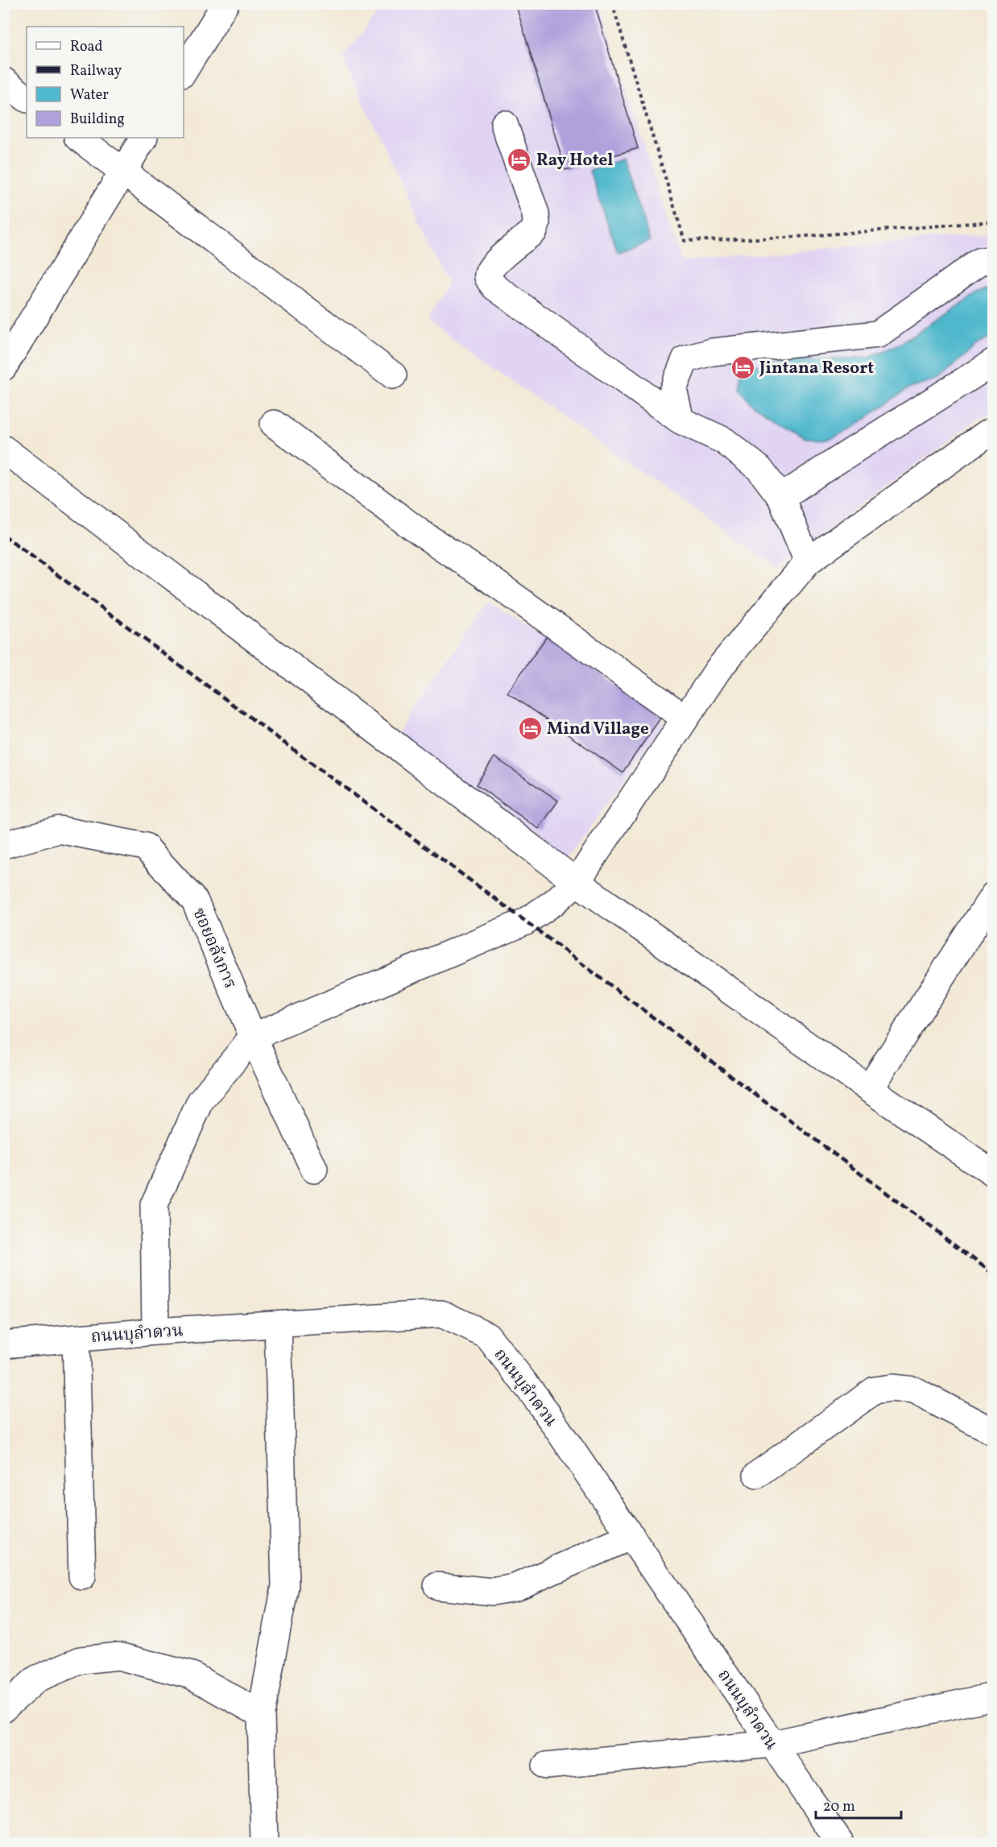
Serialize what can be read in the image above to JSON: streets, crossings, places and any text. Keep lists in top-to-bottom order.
{
  "streets": {
    "street": ["ซอยอลังการ", "ถนนบุลำดวน"]
  },
  "places": {
    "hotel": ["Ray Hotel", "Jintana Resort", "Mind Village"]
  },
  "legend": [
    "Road",
    "Railway",
    "Water",
    "Building"
  ],
  "scale_bar": "20 m"
}
